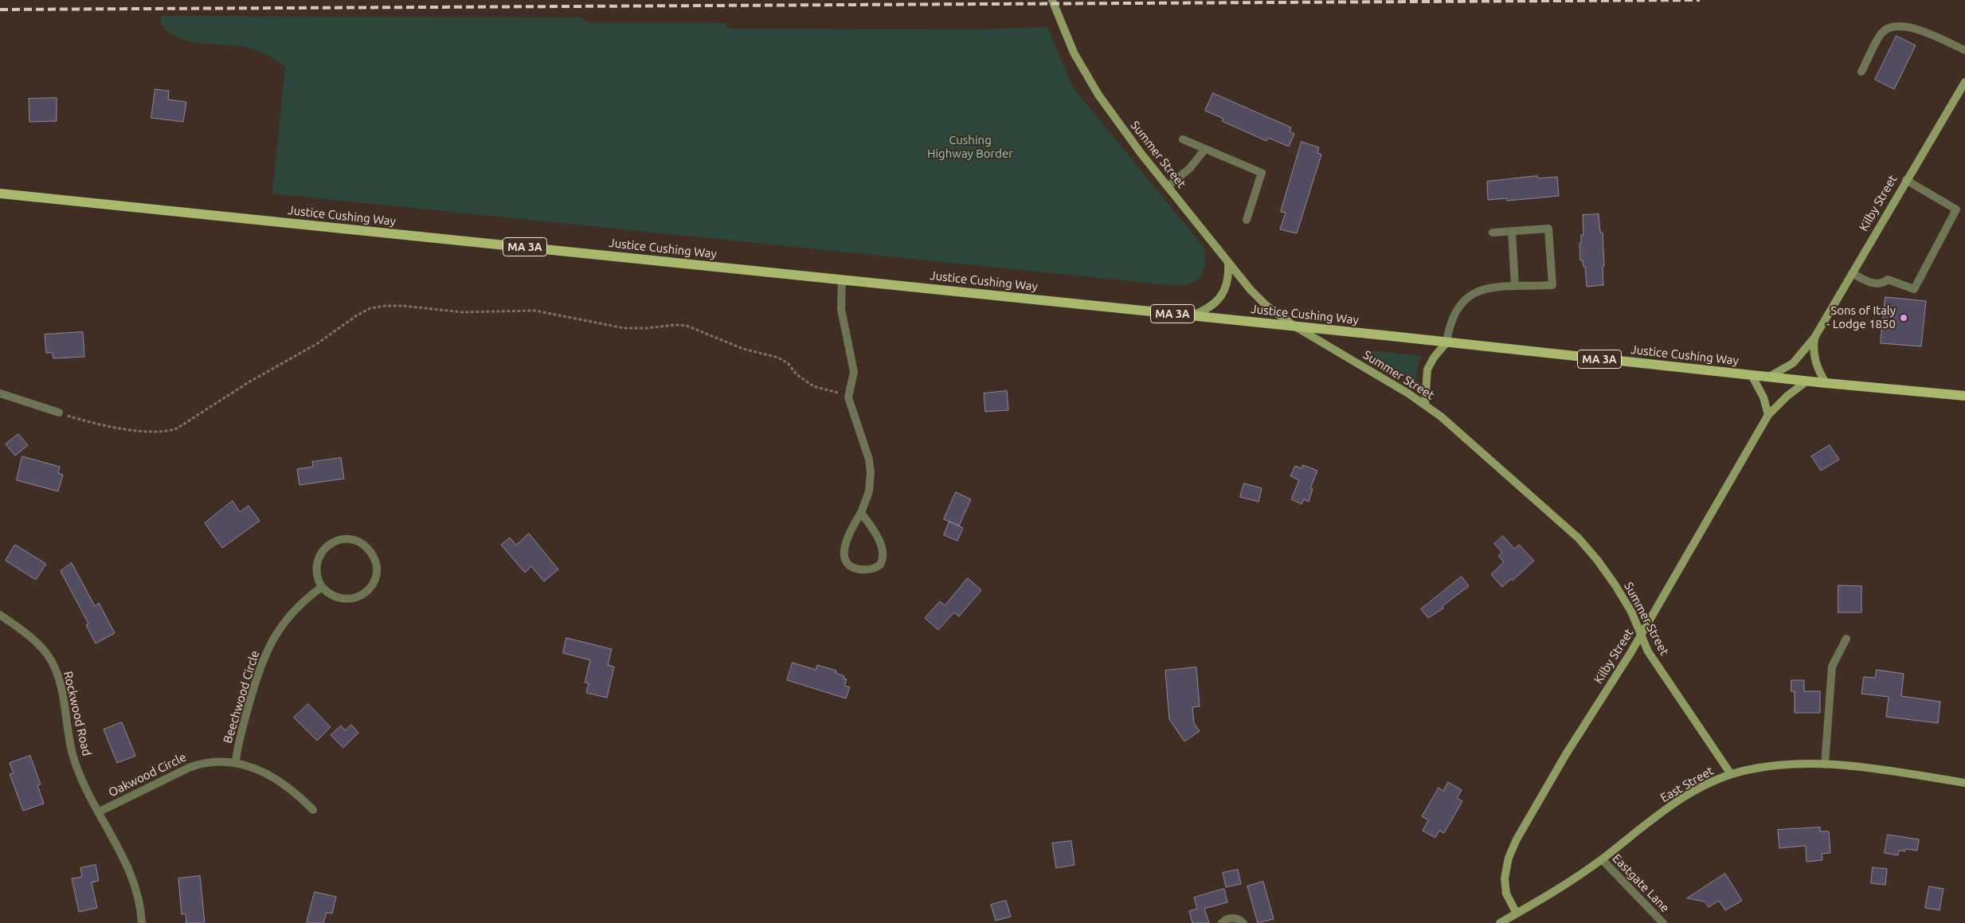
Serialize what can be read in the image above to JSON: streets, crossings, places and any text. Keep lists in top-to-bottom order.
{
  "streets": {
    "main road": ["Justice Cushing Way", "MA 3A"],
    "street": [
      "Summer Street",
      "Kilby Street",
      "Beechwood Circle",
      "Rockwood Road",
      "Oakwood Circle",
      "East Street",
      "Eastgate Lane"
    ]
  },
  "crossings": [
    ["Summer Street", "Kilby Street"],
    ["Summer Street", "Justice Cushing Way"],
    ["Summer Street", "East Street"],
    ["Kilby Street", "Justice Cushing Way"],
    ["Kilby Street", "East Street"],
    ["Beechwood Circle", "Oakwood Circle"],
    ["Rockwood Road", "Oakwood Circle"],
    ["East Street", "Eastgate Lane"]
  ],
  "parks": ["Cushing Highway Border"],
  "places": ["Sons of Italy - Lodge 1850"]
}
